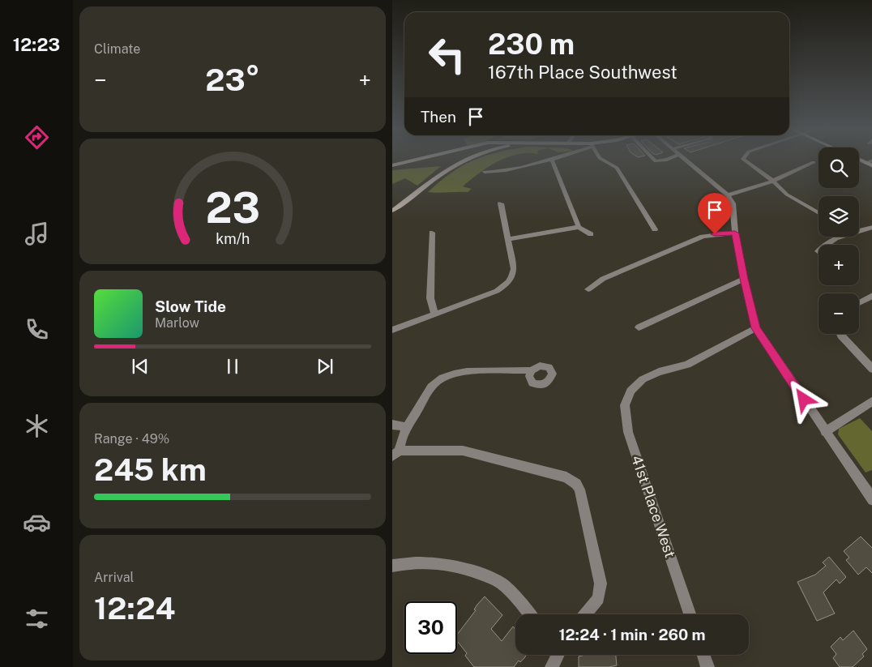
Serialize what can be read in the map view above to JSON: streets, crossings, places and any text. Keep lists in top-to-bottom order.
{
  "streets": {
    "street": ["41st Place West"]
  },
  "page": {
    "tabs": "12:23",
    "tile": [
      "Climate",
      ["Range · 49%", "245 km"],
      ["Arrival", "12:24"]
    ],
    "turn": ["230 m", "167th Place Southwest"],
    "heat": ["−", "23°", "+"],
    "then": "Then",
    "map_buttons": ["+", "−"],
    "song": ["Slow Tide", "Marlow"],
    "limit": "30",
    "trip": "12:24 · 1 min · 260 m",
    "gauge": ["23", "km/h"]
  }
}
